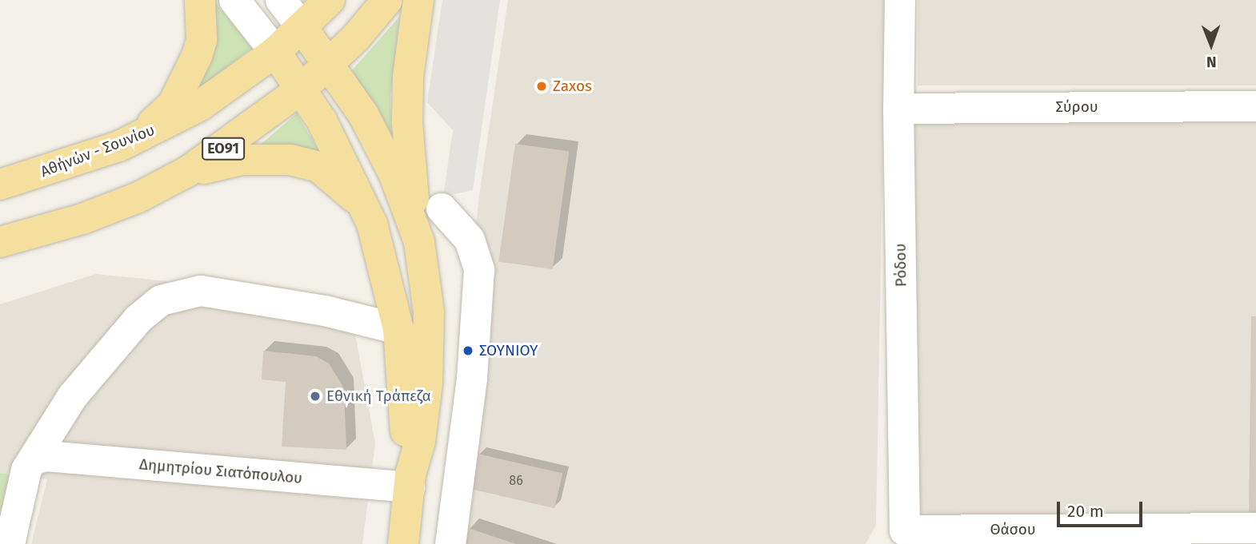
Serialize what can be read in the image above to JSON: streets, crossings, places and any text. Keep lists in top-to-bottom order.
{
  "streets": {
    "main road": ["ΕΟ91", "Αθήνών - Σουνίου"],
    "street": [
      "Σύρου",
      "Ρόδου",
      "Δημητρίου Σιατόπουλου",
      "Θάσου"
    ]
  },
  "crossings": [
    ["Σύρου", "Ρόδου"],
    ["Ρόδου", "Θάσου"]
  ],
  "places": ["Zaxos", "ΣΟΥΝΙΟΥ", "Εθνική Τράπεζα"],
  "house_numbers": ["86"],
  "scale_bar": "20 m",
  "north": "bottom"
}
